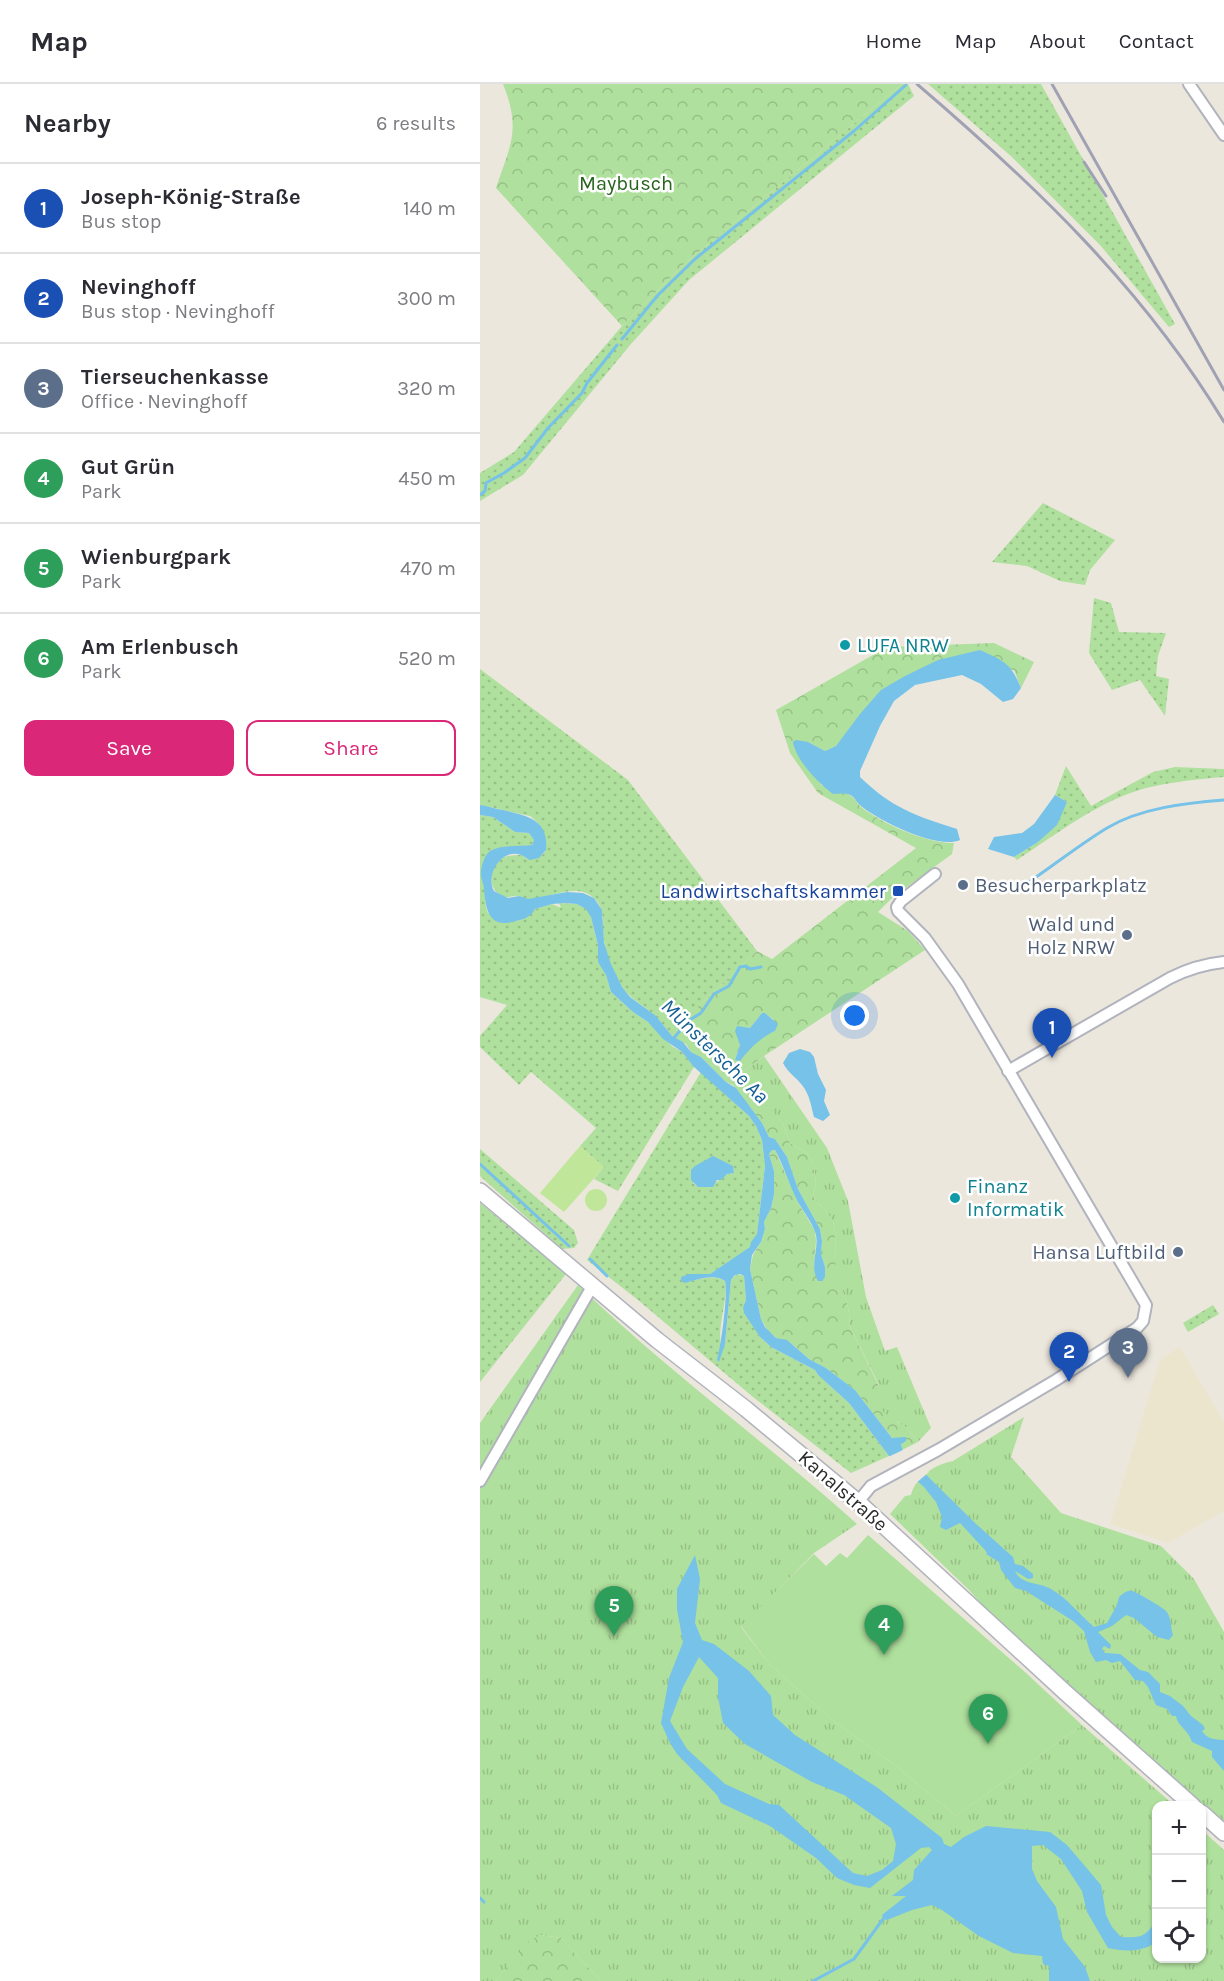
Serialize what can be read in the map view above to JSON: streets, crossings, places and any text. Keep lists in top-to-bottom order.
{
  "streets": {
    "main road": ["Kanalstraße"]
  },
  "water": ["Münstersche Aa"],
  "parks": ["Maybusch"],
  "places": {
    "other": [
      "LUFA NRW",
      "Besucherparkplatz",
      "Wald und Holz NRW",
      "Finanz Informatik",
      "Hansa Luftbild"
    ],
    "transit": ["Landwirtschaftskammer"]
  },
  "page": {
    "header": "Map",
    "nav": [
      "Home",
      "Map",
      "About",
      "Contact"
    ],
    "heading": ["Nearby", "6 results"],
    "list": [
      {
        "mark": "1",
        "name": "Joseph-König-Straße",
        "note": "Bus stop",
        "value": "140 m"
      },
      {
        "mark": "2",
        "name": "Nevinghoff",
        "note": "Bus stop · Nevinghoff",
        "value": "300 m"
      },
      {
        "mark": "3",
        "name": "Tierseuchenkasse",
        "note": "Office · Nevinghoff",
        "value": "320 m"
      },
      {
        "mark": "4",
        "name": "Gut Grün",
        "note": "Park",
        "value": "450 m"
      },
      {
        "mark": "5",
        "name": "Wienburgpark",
        "note": "Park",
        "value": "470 m"
      },
      {
        "mark": "6",
        "name": "Am Erlenbusch",
        "note": "Park",
        "value": "520 m"
      }
    ],
    "buttons": ["Save", "Share"],
    "pins": [
      "1",
      "3",
      "2",
      "5",
      "4",
      "6"
    ],
    "map_buttons": ["+", "−"]
  }
}
